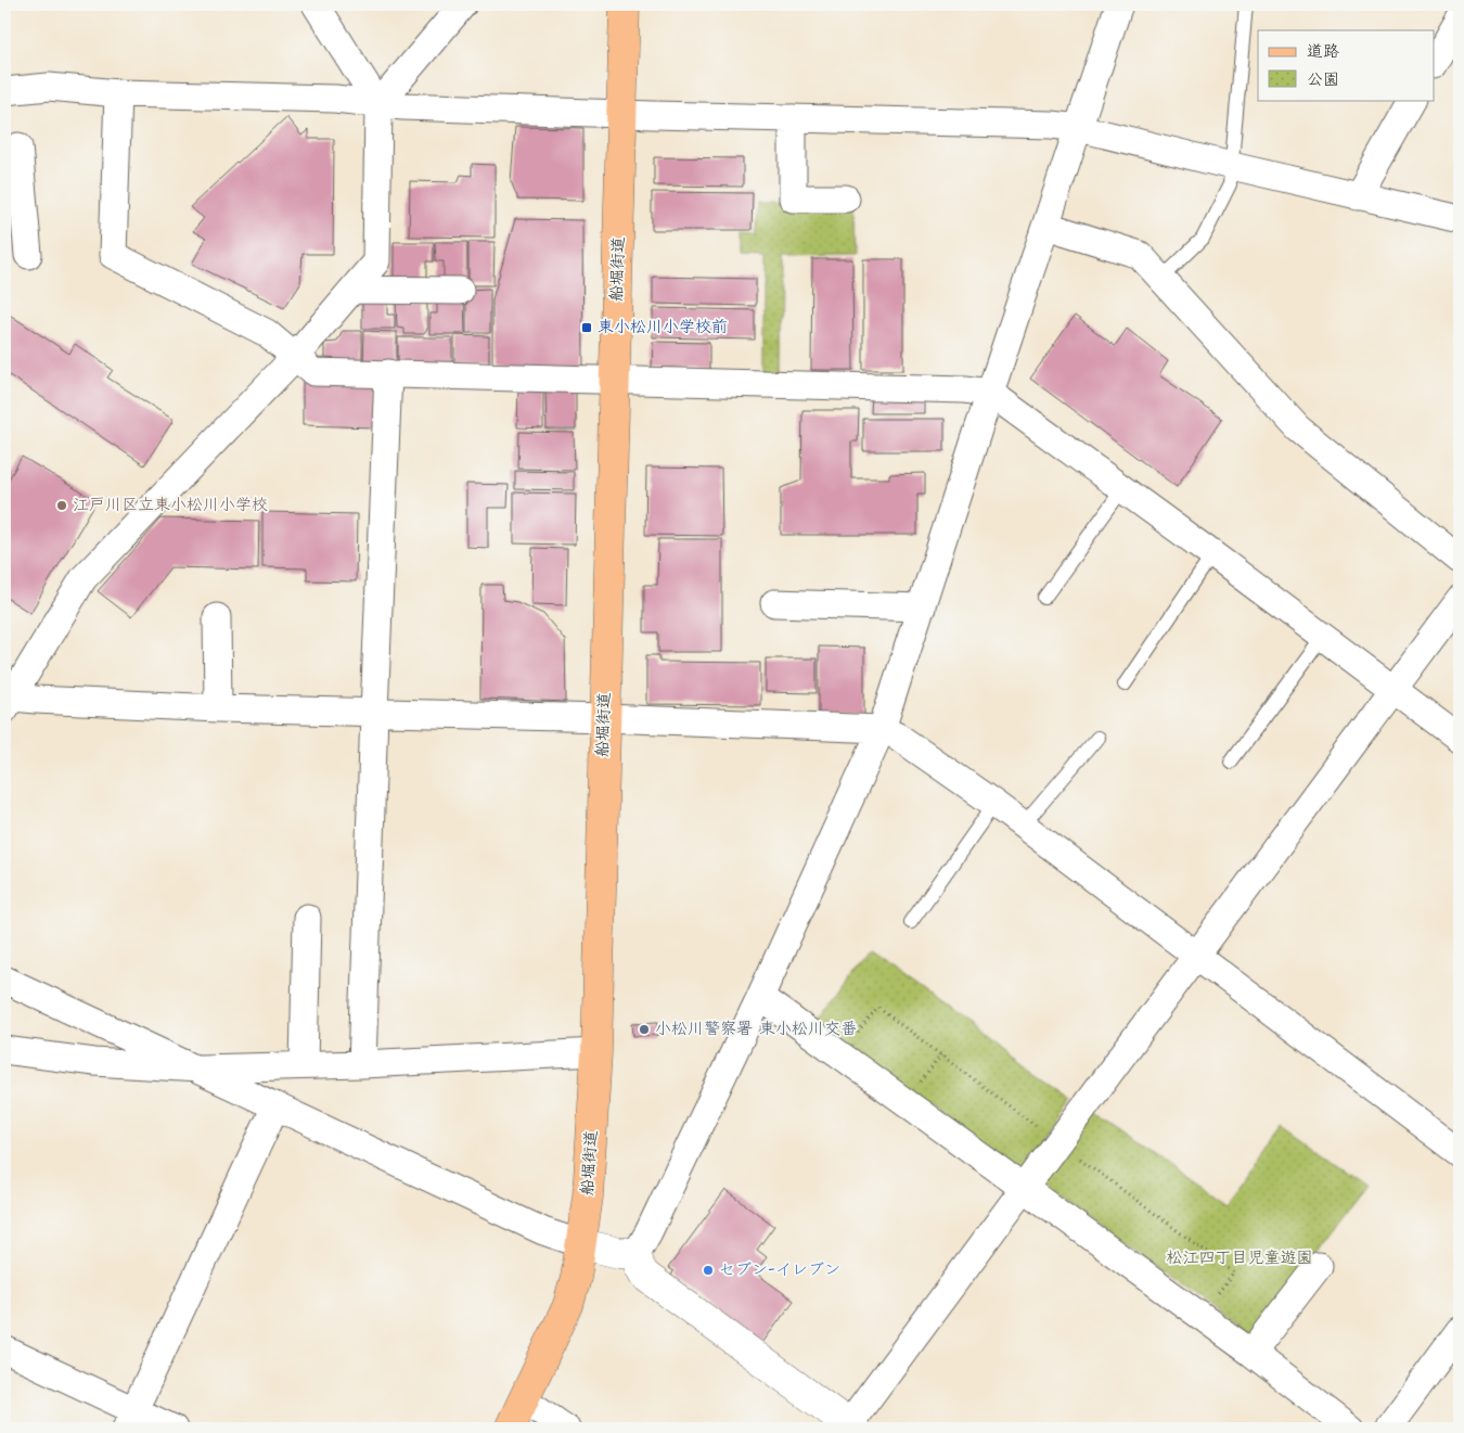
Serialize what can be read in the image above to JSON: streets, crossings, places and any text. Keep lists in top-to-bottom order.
{
  "streets": {
    "main road": ["船堀街道"]
  },
  "parks": ["松江四丁目児童遊園"],
  "places": {
    "transit": ["東小松川小学校前"],
    "other": ["江戸川区立東小松川小学校", "小松川警察署 東小松川交番", "セブン-イレブン"]
  },
  "legend": ["道路", "公園"]
}
